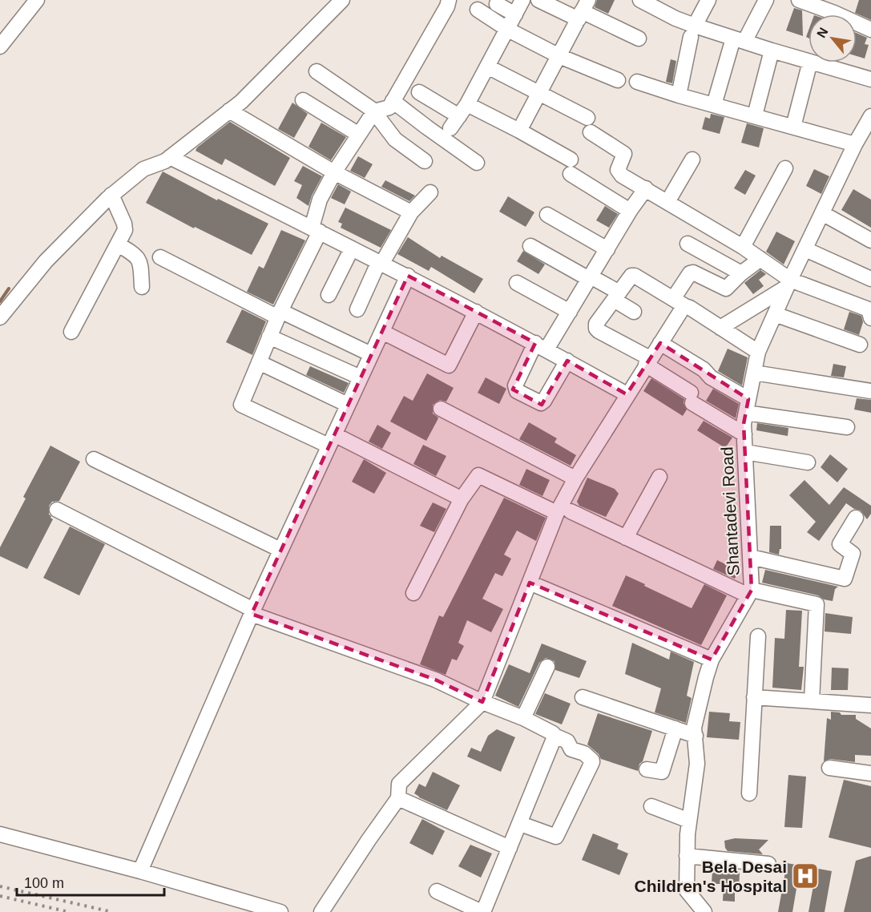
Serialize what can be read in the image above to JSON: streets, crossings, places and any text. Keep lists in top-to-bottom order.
{
  "streets": {
    "street": ["Shantadevi Road"]
  },
  "places": {
    "hospital": ["Bela Desai Children's Hospital"]
  },
  "scale_bar": "100 m",
  "north": "top left"
}
